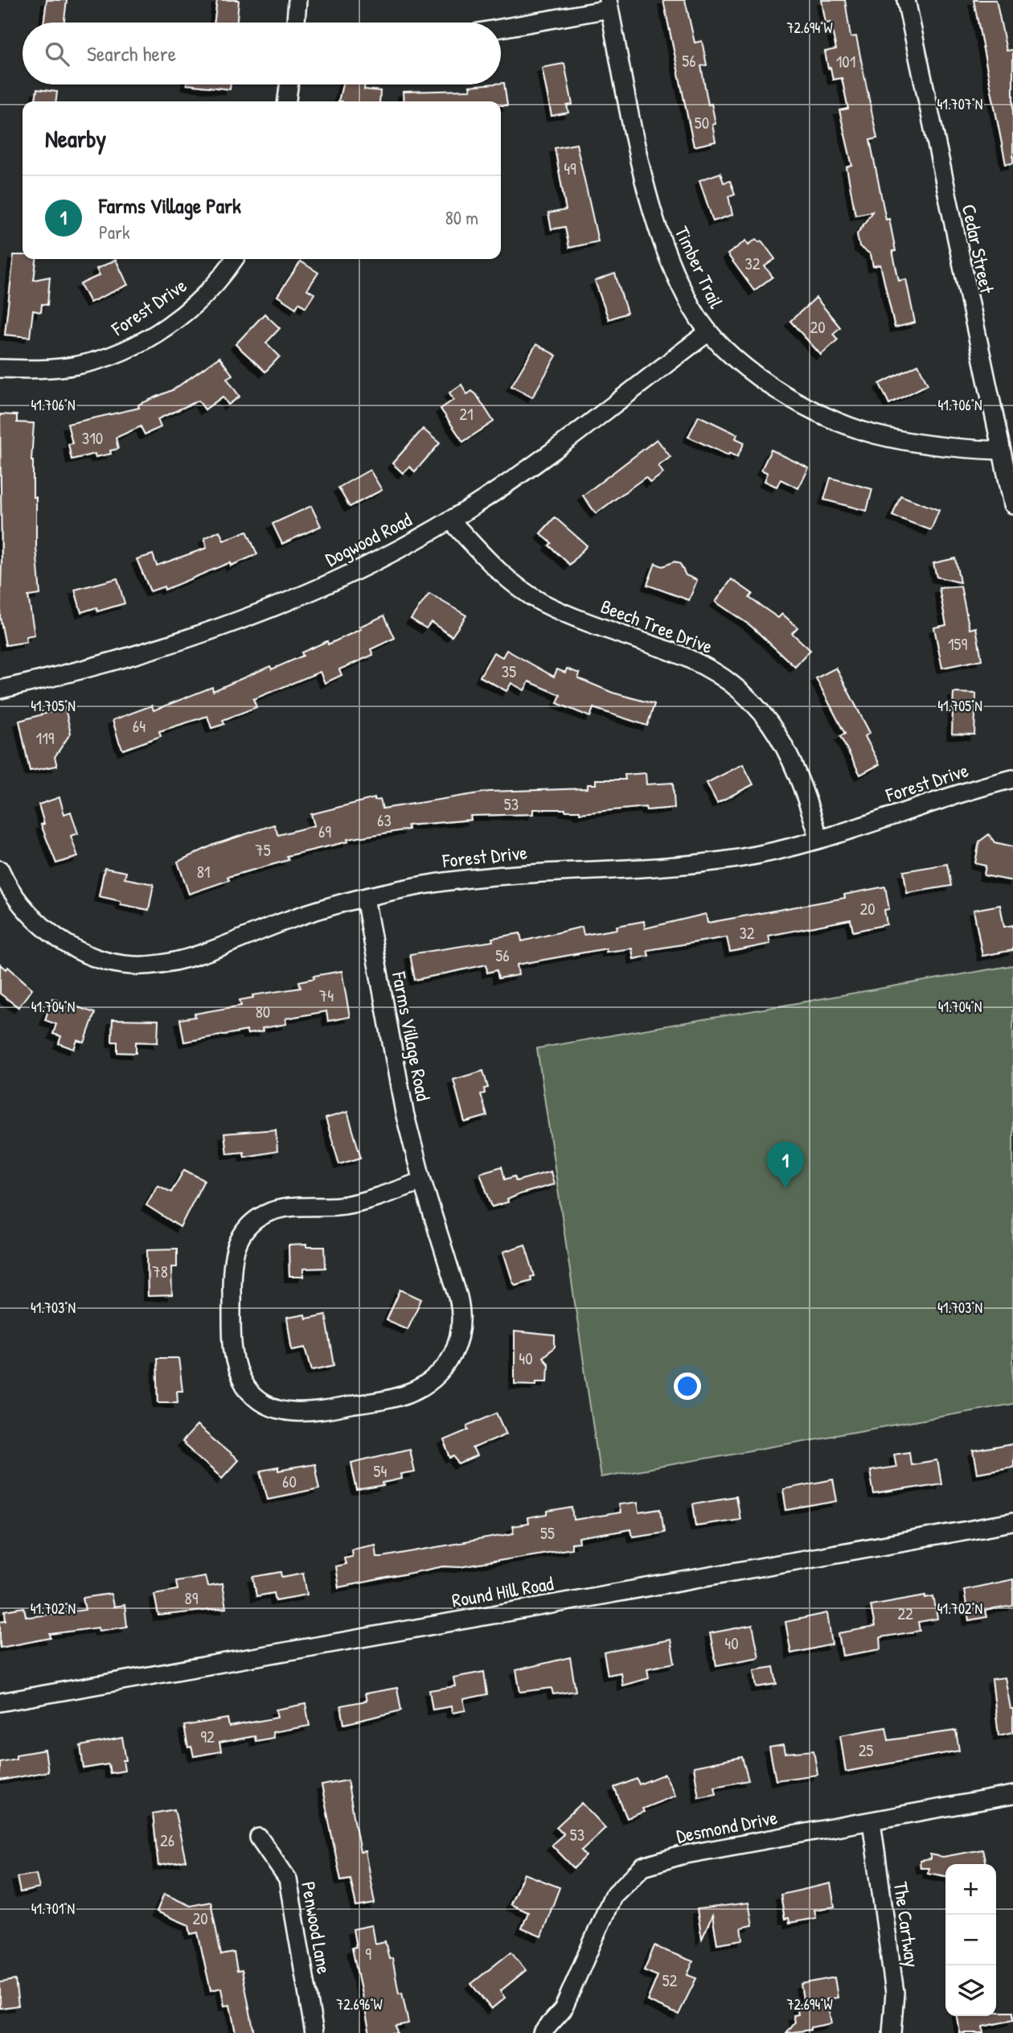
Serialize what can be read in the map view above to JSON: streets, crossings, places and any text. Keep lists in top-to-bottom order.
{
  "streets": {
    "street": [
      "Cedar Street",
      "Timber Trail",
      "Forest Drive",
      "Dogwood Road",
      "Beech Tree Drive",
      "Farms Village Road",
      "Round Hill Road",
      "Desmond Drive",
      "The Cartway",
      "Penwood Lane"
    ]
  },
  "crossings": [
    ["Cedar Street", "Timber Trail"],
    ["Timber Trail", "Dogwood Road"],
    ["Forest Drive", "Beech Tree Drive"],
    ["Forest Drive", "Farms Village Road"],
    ["Dogwood Road", "Beech Tree Drive"],
    ["Desmond Drive", "The Cartway"]
  ],
  "house_numbers": [
    "56",
    "101",
    "50",
    "49",
    "32",
    "20",
    "21",
    "310",
    "159",
    "35",
    "64",
    "119",
    "53",
    "63",
    "69",
    "75",
    "81",
    "20",
    "32",
    "56",
    "74",
    "80",
    "78",
    "40",
    "54",
    "60",
    "55",
    "89",
    "22",
    "40",
    "92",
    "25",
    "53",
    "26",
    "20",
    "9",
    "52"
  ],
  "page": {
    "search": "Search here",
    "heading": "Nearby",
    "list": [
      {
        "mark": "1",
        "name": "Farms Village Park",
        "note": "Park",
        "value": "80 m"
      }
    ],
    "pins": "1",
    "map_buttons": ["+", "−"]
  },
  "coordinates": [
    "72.694°W",
    "41.707°N",
    "41.706°N",
    "41.705°N",
    "41.704°N",
    "41.703°N",
    "41.702°N",
    "41.701°N",
    "72.696°W"
  ]
}
